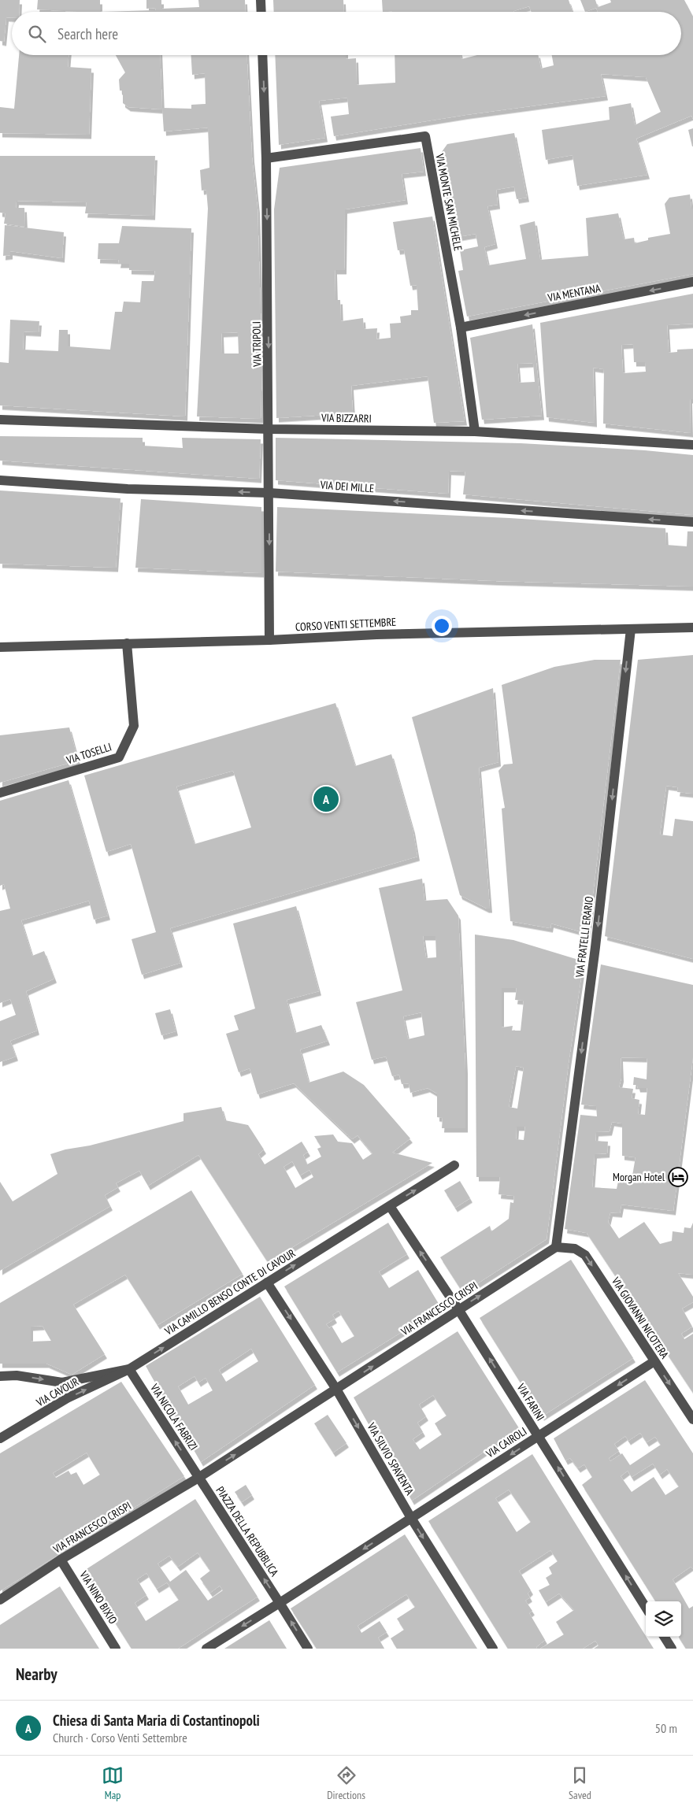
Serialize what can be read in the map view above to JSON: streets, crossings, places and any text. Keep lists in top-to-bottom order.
{
  "streets": {
    "street": [
      "VIA MONTE SAN MICHELE",
      "VIA MENTANA",
      "VIA TRIPOLI",
      "VIA BIZZARRI",
      "VIA DEI MILLE",
      "CORSO VENTI SETTEMBRE",
      "VIA TOSELLI",
      "VIA FRATELLI ERARIO",
      "VIA CAMILLO BENSO CONTE DI CAVOUR",
      "VIA FRANCESCO CRISPI",
      "VIA GIOVANNI NICOTERA",
      "VIA CAVOUR",
      "VIA FARINI",
      "VIA NICOLA FABRIZI",
      "VIA CAIROLI",
      "VIA SILVIO SPAVENTA",
      "PIAZZA DELLA REPUBBLICA",
      "VIA NINO BIXIO"
    ]
  },
  "crossings": [
    ["VIA MONTE SAN MICHELE", "VIA MENTANA"],
    ["VIA MONTE SAN MICHELE", "VIA TRIPOLI"],
    ["VIA MONTE SAN MICHELE", "VIA BIZZARRI"],
    ["VIA TRIPOLI", "VIA BIZZARRI"],
    ["VIA TRIPOLI", "VIA DEI MILLE"],
    ["VIA TRIPOLI", "CORSO VENTI SETTEMBRE"],
    ["CORSO VENTI SETTEMBRE", "VIA TOSELLI"],
    ["CORSO VENTI SETTEMBRE", "VIA FRATELLI ERARIO"],
    ["VIA FRATELLI ERARIO", "VIA FRANCESCO CRISPI"],
    ["VIA FRATELLI ERARIO", "VIA GIOVANNI NICOTERA"],
    ["VIA CAMILLO BENSO CONTE DI CAVOUR", "VIA CAVOUR"],
    ["VIA CAMILLO BENSO CONTE DI CAVOUR", "VIA FARINI"],
    ["VIA CAMILLO BENSO CONTE DI CAVOUR", "VIA NICOLA FABRIZI"],
    ["VIA CAMILLO BENSO CONTE DI CAVOUR", "VIA SILVIO SPAVENTA"],
    ["VIA FRANCESCO CRISPI", "VIA GIOVANNI NICOTERA"],
    ["VIA FRANCESCO CRISPI", "VIA FARINI"],
    ["VIA FRANCESCO CRISPI", "VIA NICOLA FABRIZI"],
    ["VIA FRANCESCO CRISPI", "VIA SILVIO SPAVENTA"],
    ["VIA FRANCESCO CRISPI", "PIAZZA DELLA REPUBBLICA"],
    ["VIA FRANCESCO CRISPI", "VIA NINO BIXIO"],
    ["VIA GIOVANNI NICOTERA", "VIA CAIROLI"],
    ["VIA CAVOUR", "VIA NICOLA FABRIZI"],
    ["VIA FARINI", "VIA CAIROLI"],
    ["VIA NICOLA FABRIZI", "PIAZZA DELLA REPUBBLICA"],
    ["VIA CAIROLI", "VIA SILVIO SPAVENTA"]
  ],
  "one_way": [
    "VIA MENTANA",
    "VIA TRIPOLI",
    "VIA DEI MILLE",
    "VIA FRATELLI ERARIO",
    "VIA CAMILLO BENSO CONTE DI CAVOUR",
    "VIA FRANCESCO CRISPI",
    "VIA GIOVANNI NICOTERA",
    "VIA CAVOUR",
    "VIA FARINI",
    "VIA NICOLA FABRIZI",
    "VIA CAIROLI",
    "VIA SILVIO SPAVENTA",
    "PIAZZA DELLA REPUBBLICA"
  ],
  "places": {
    "hotel": ["Morgan Hotel"]
  },
  "page": {
    "search": "Search here",
    "pins": "A",
    "heading": "Nearby",
    "list": [
      {
        "mark": "A",
        "name": "Chiesa di Santa Maria di Costantinopoli",
        "note": "Church · Corso Venti Settembre",
        "value": "50 m"
      }
    ],
    "nav": ["Map", "Directions", "Saved"]
  }
}
